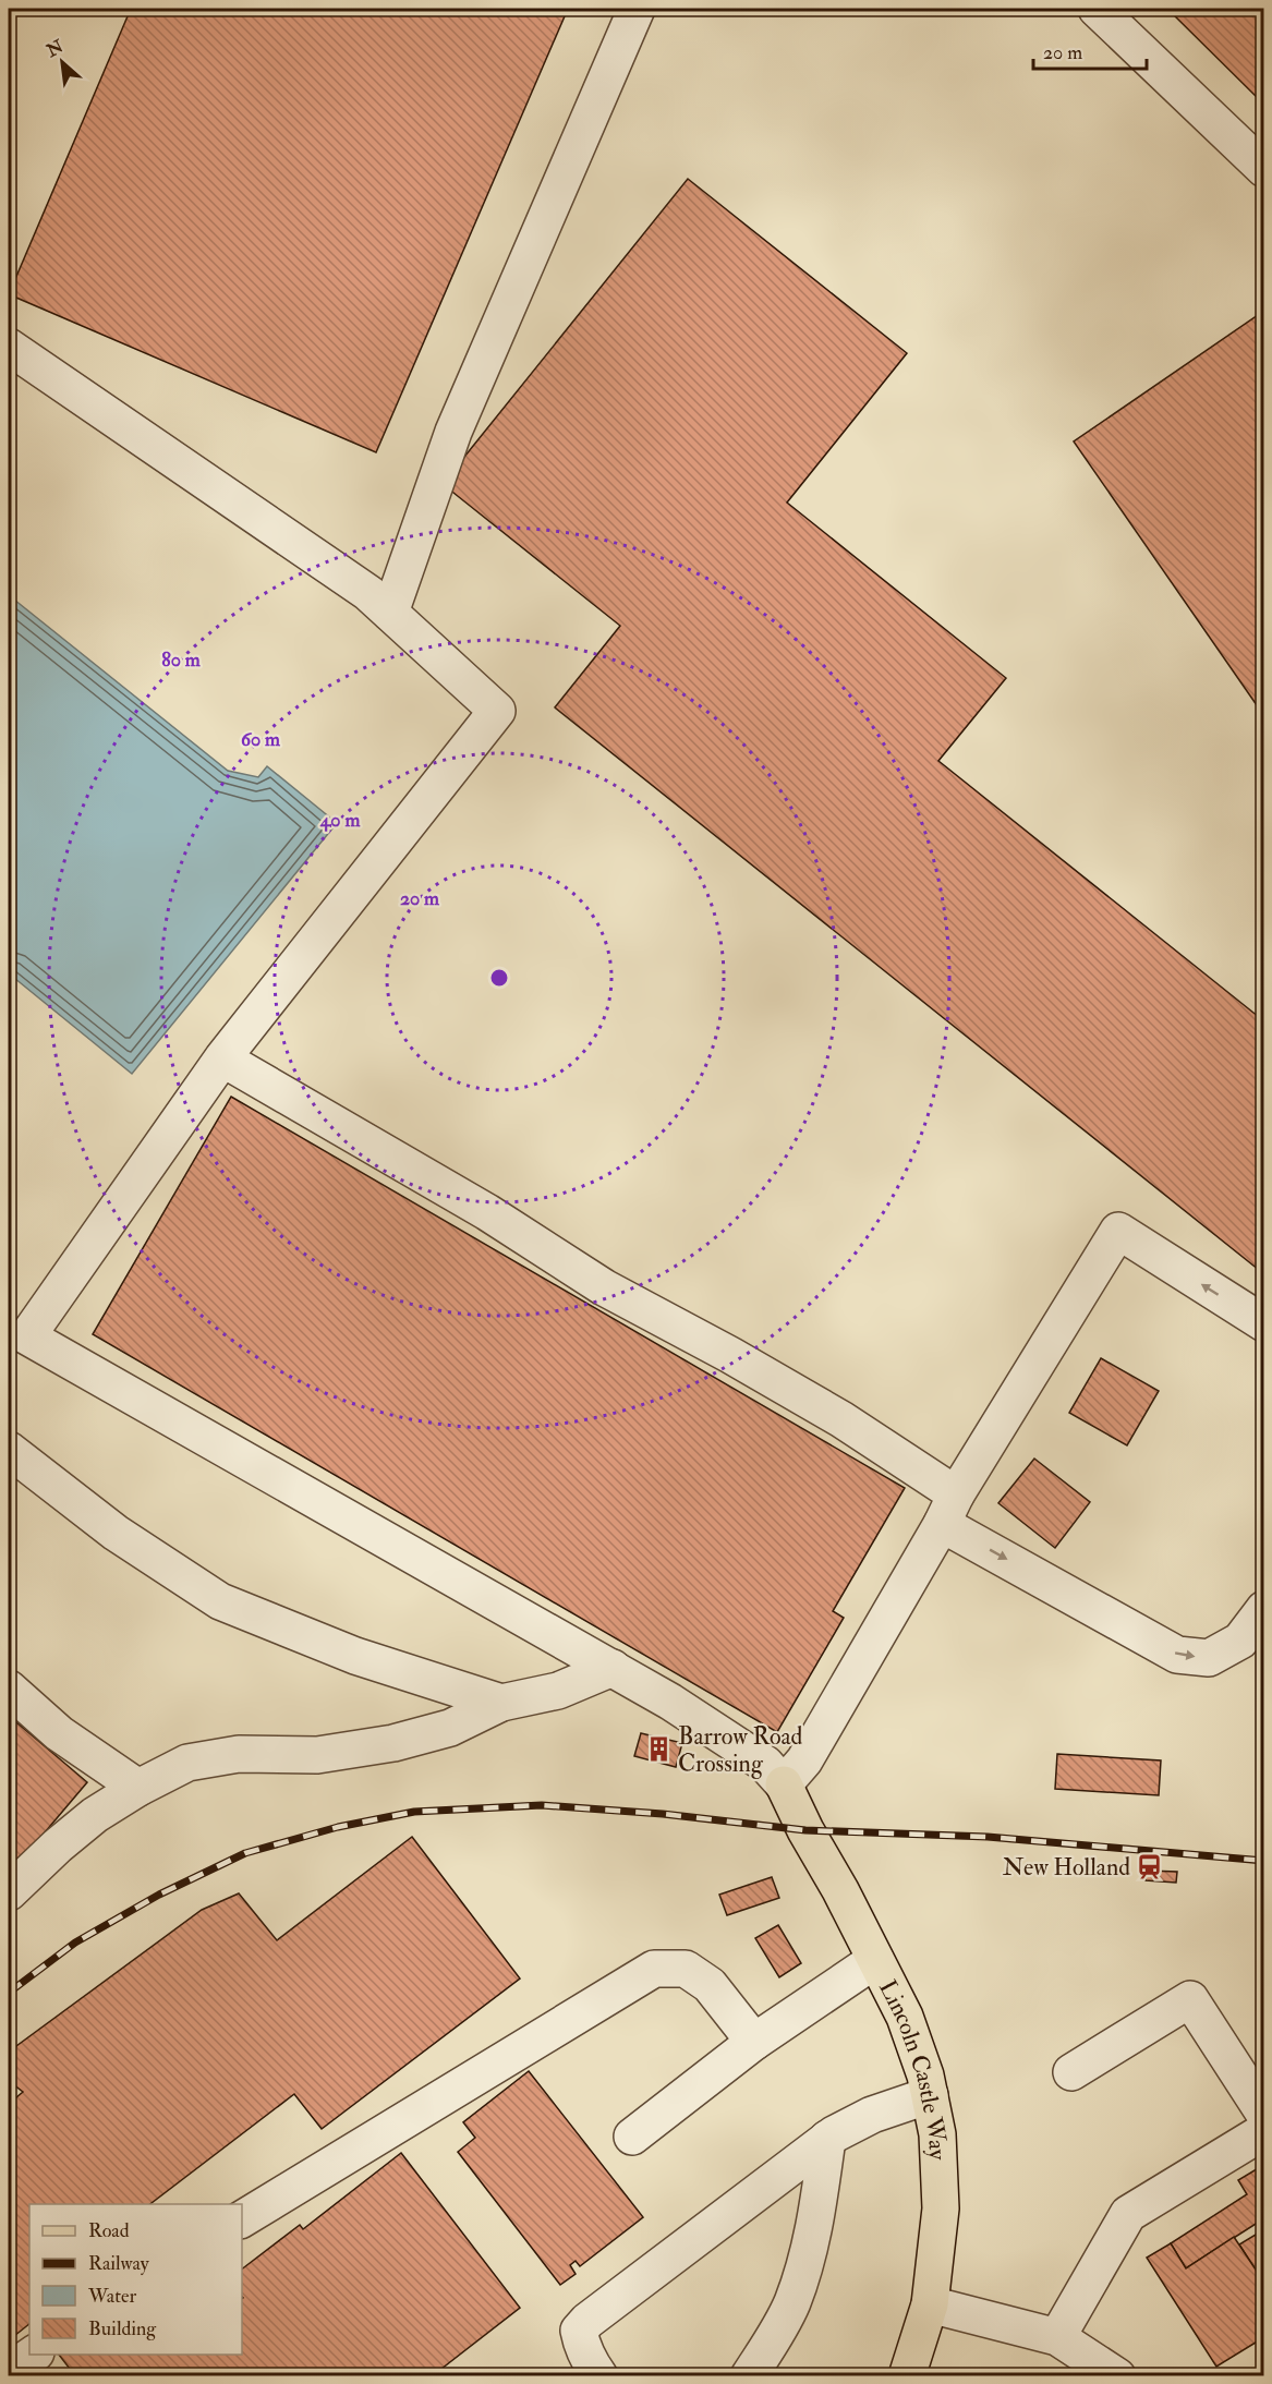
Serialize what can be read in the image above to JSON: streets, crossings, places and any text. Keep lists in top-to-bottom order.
{
  "streets": {
    "main road": ["Lincoln Castle Way"]
  },
  "places": {
    "building": ["Barrow Road Crossing"],
    "station": ["New Holland"]
  },
  "legend": [
    "Road",
    "Railway",
    "Water",
    "Building"
  ],
  "scale_bar": "20 m",
  "north": "top left",
  "rings": [
    "80 m",
    "60 m",
    "40 m",
    "20 m"
  ]
}
